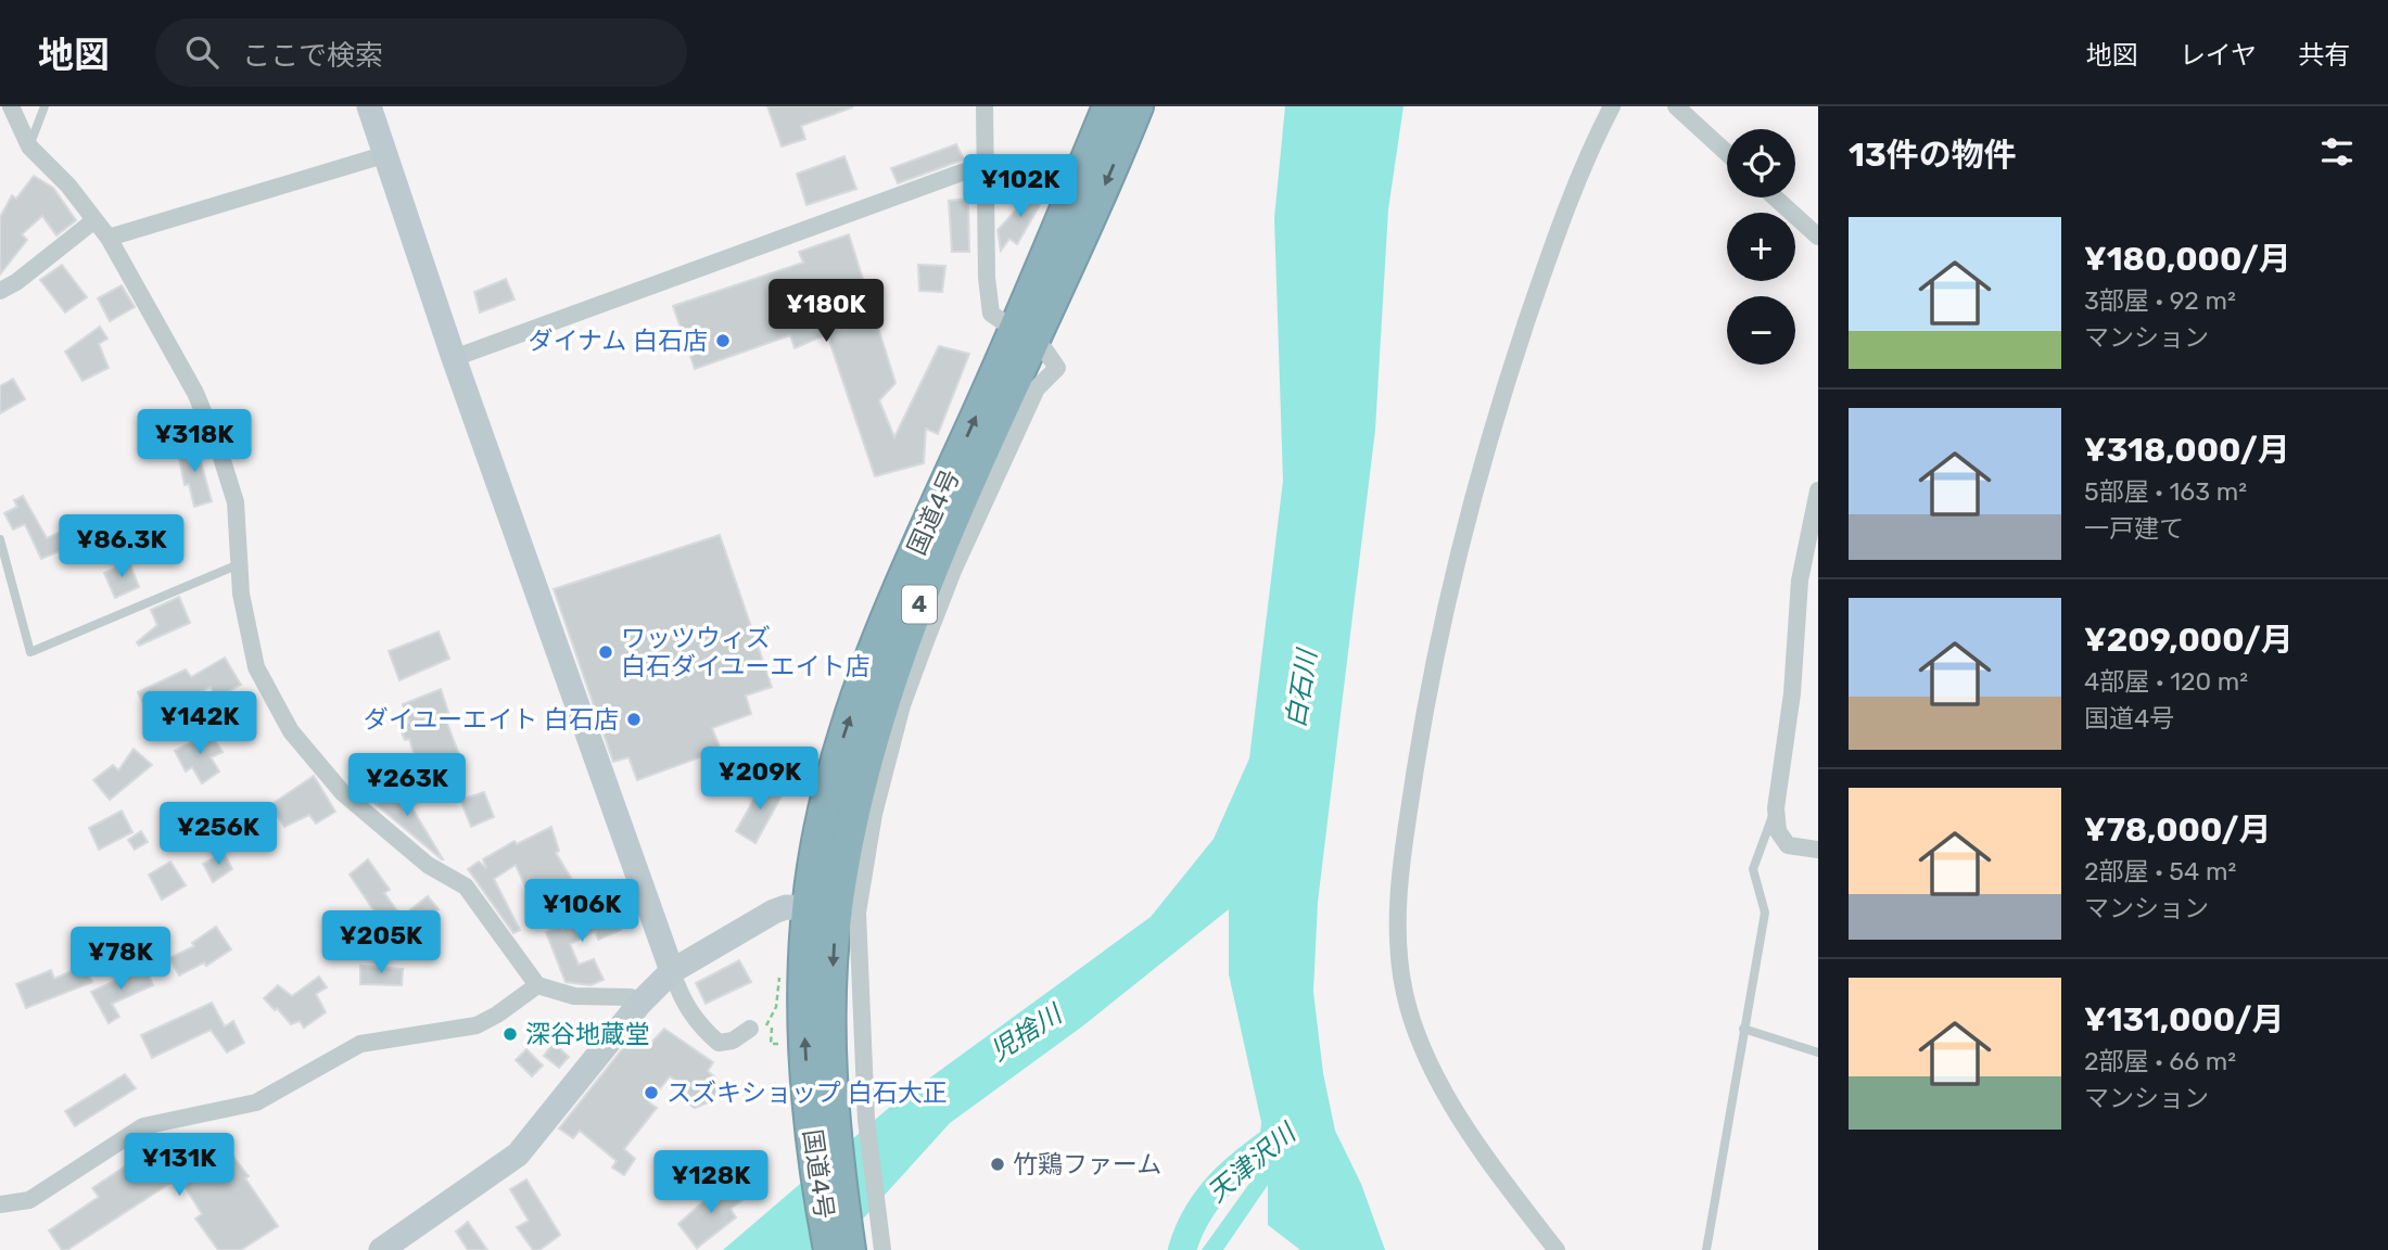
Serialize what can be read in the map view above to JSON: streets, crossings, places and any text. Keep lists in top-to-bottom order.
{
  "streets": {
    "highway": ["国道4号", "4"]
  },
  "water": ["白石川", "児捨川", "天津沢川"],
  "places": [
    "ダイナム 白石店",
    "ワッツウィズ 白石ダイユーエイト店",
    "ダイユーエイト 白石店",
    "深谷地蔵堂",
    "スズキショップ 白石大正",
    "竹鶏ファーム"
  ],
  "page": {
    "header": "地図",
    "search": "ここで検索",
    "nav": ["地図", "レイヤ", "共有"],
    "heading": "13件の物件",
    "map_buttons": ["+", "−"],
    "price": [
      "¥102K",
      "¥180K",
      "¥318K",
      "¥86.3K",
      "¥142K",
      "¥209K",
      "¥263K",
      "¥256K",
      "¥106K",
      "¥205K",
      "¥78K",
      "¥131K",
      "¥128K"
    ],
    "list": [
      {
        "name": "¥180,000/月",
        "note": "3部屋 · 92 m² · マンション"
      },
      {
        "name": "¥318,000/月",
        "note": "5部屋 · 163 m² · 一戸建て"
      },
      {
        "name": "¥209,000/月",
        "note": "4部屋 · 120 m² · 国道4号"
      },
      {
        "name": "¥78,000/月",
        "note": "2部屋 · 54 m² · マンション"
      },
      {
        "name": "¥131,000/月",
        "note": "2部屋 · 66 m² · マンション"
      }
    ]
  }
}
